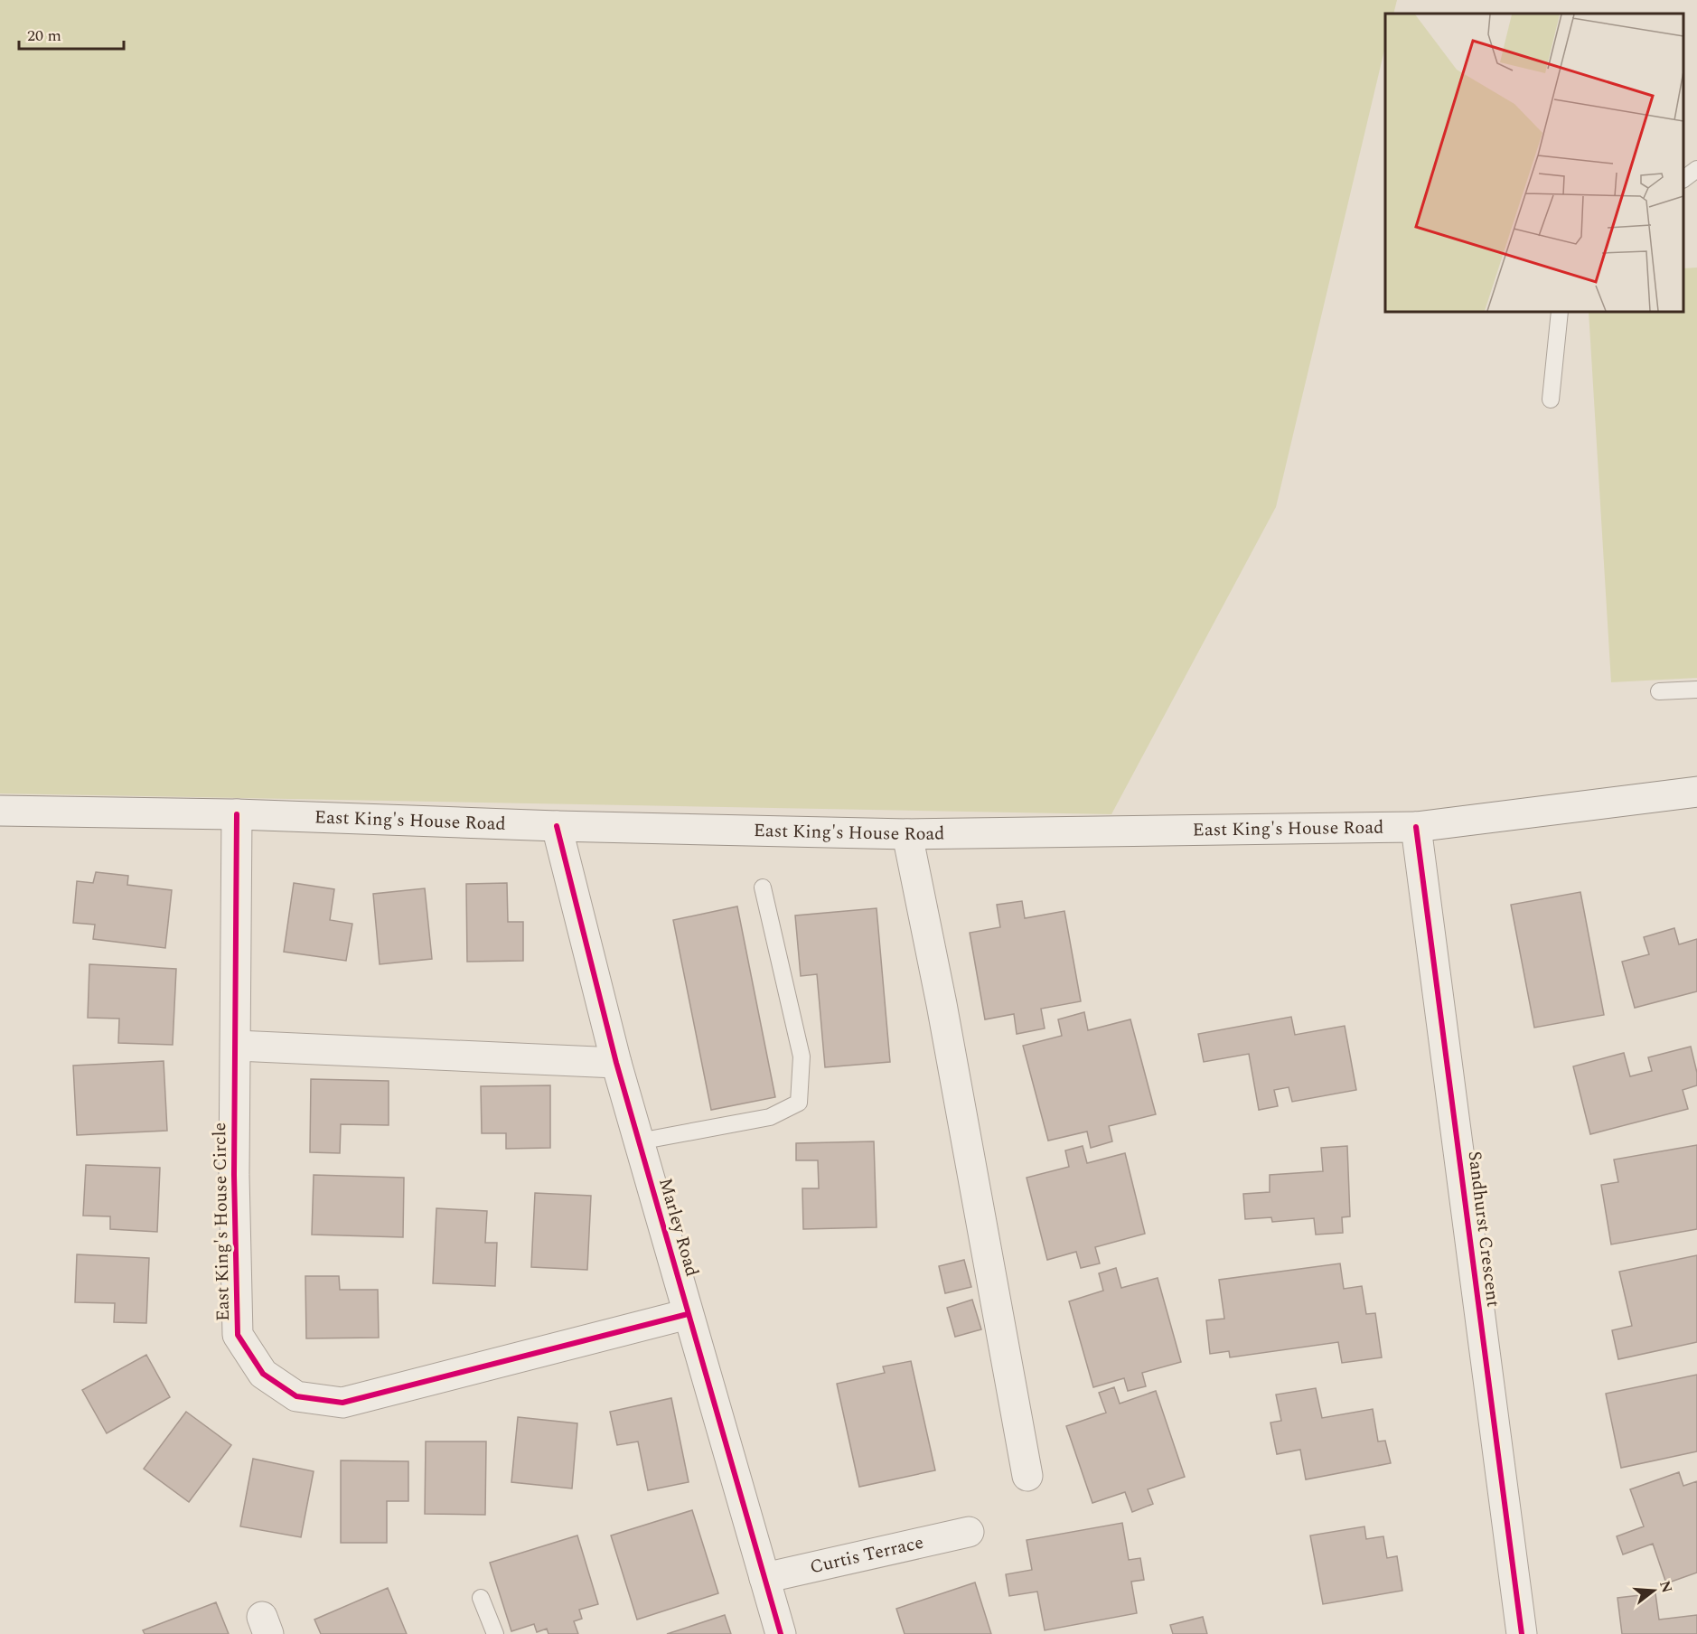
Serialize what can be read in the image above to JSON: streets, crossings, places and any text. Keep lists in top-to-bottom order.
{
  "streets": {
    "street": [
      "East King's House Road",
      "East King's House Circle",
      "Marley Road",
      "Sandhurst Crescent",
      "Curtis Terrace"
    ]
  },
  "crossings": [
    ["East King's House Road", "East King's House Circle"],
    ["East King's House Road", "Marley Road"],
    ["East King's House Road", "Sandhurst Crescent"],
    ["East King's House Circle", "Marley Road"],
    ["Marley Road", "Curtis Terrace"]
  ],
  "scale_bar": "20 m",
  "north": "right"
}
